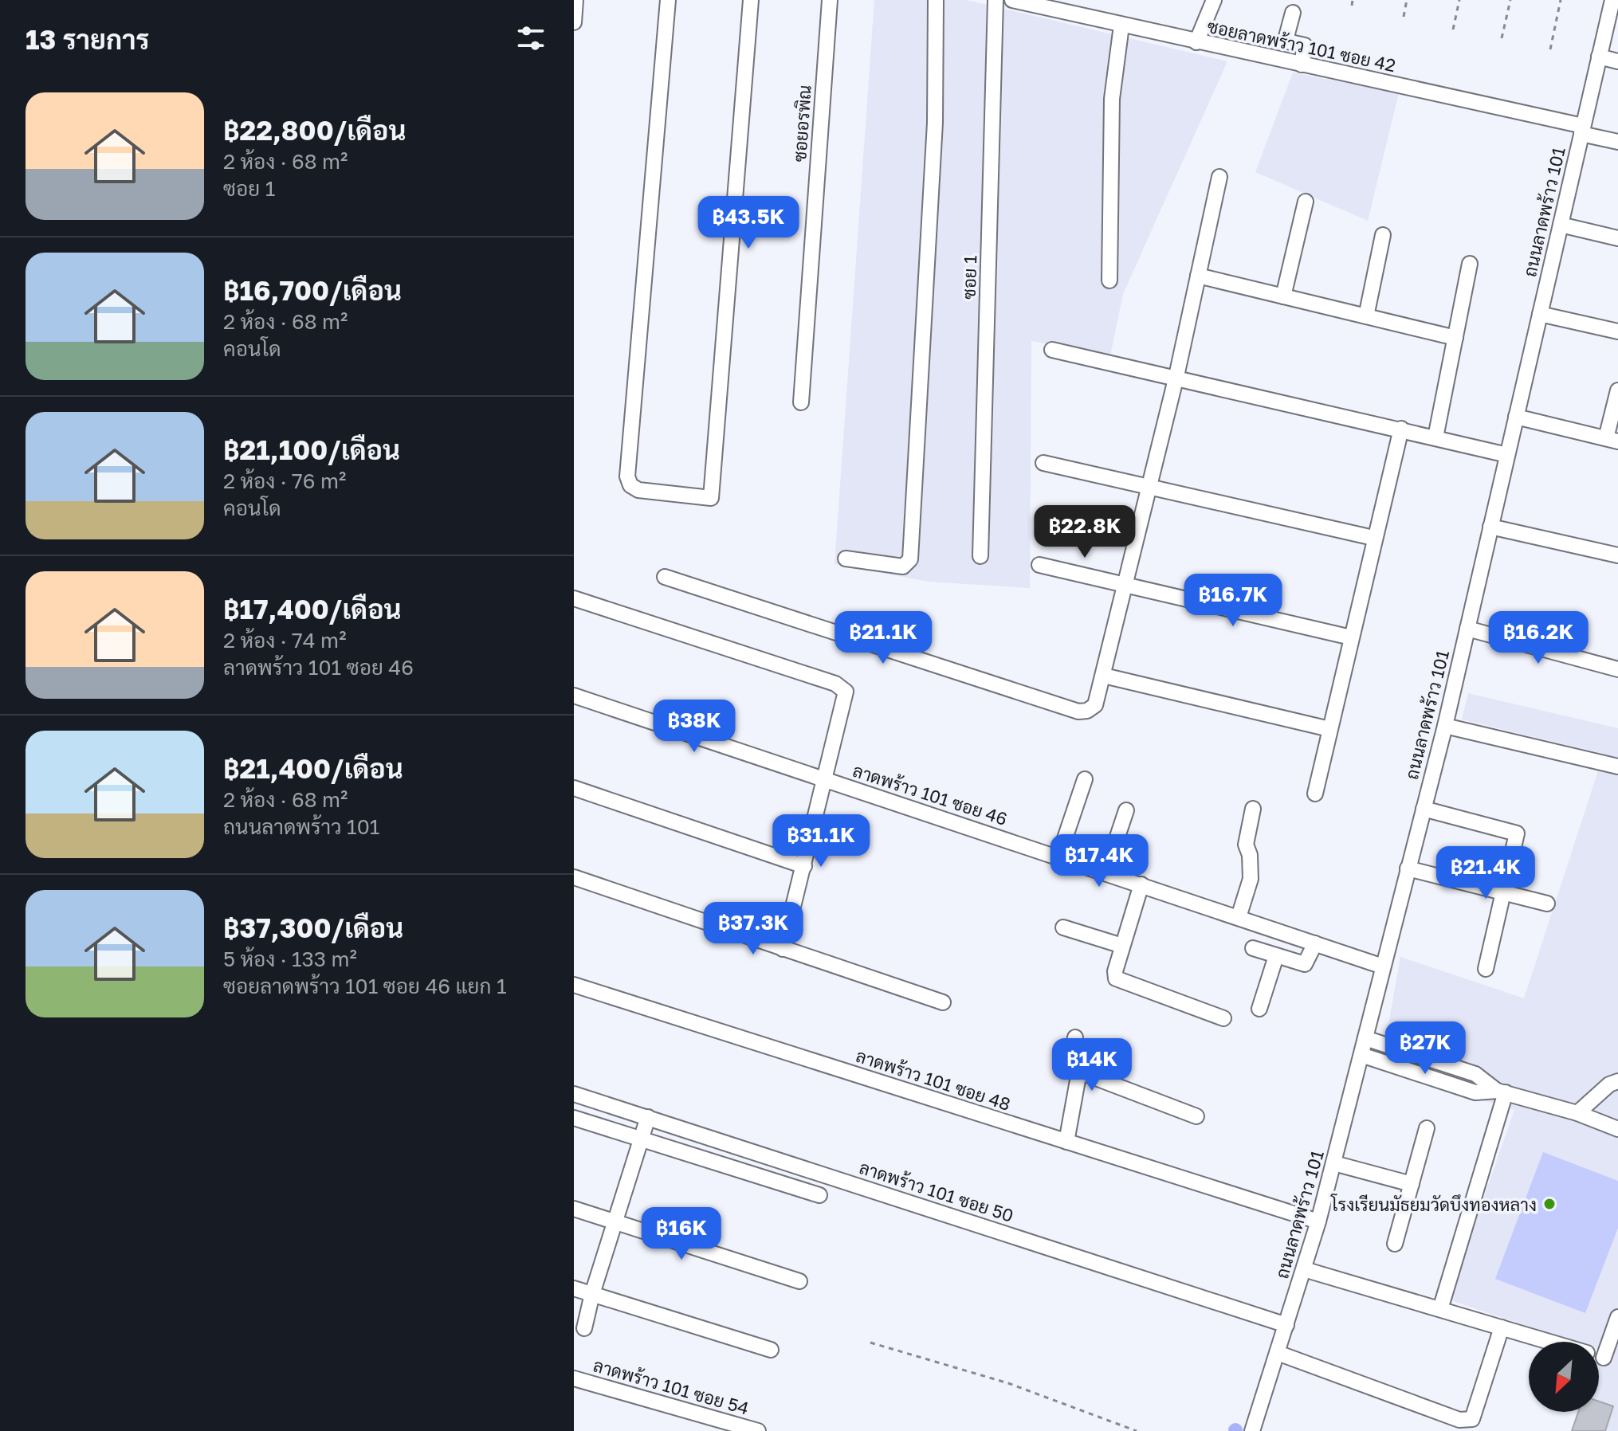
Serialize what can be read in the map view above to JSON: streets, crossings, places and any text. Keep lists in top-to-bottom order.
{
  "streets": {
    "street": [
      "ซอยลาดพร้าว 101 ซอย 42",
      "ซอยอรพิณ",
      "ถนนลาดพร้าว 101",
      "ซอย 1",
      "ลาดพร้าว 101 ซอย 46",
      "ลาดพร้าว 101 ซอย 48",
      "ลาดพร้าว 101 ซอย 50",
      "ลาดพร้าว 101 ซอย 54"
    ]
  },
  "crossings": [
    ["ซอยลาดพร้าว 101 ซอย 42", "ถนนลาดพร้าว 101"],
    ["ถนนลาดพร้าว 101", "ลาดพร้าว 101 ซอย 46"],
    ["ถนนลาดพร้าว 101", "ลาดพร้าว 101 ซอย 48"],
    ["ถนนลาดพร้าว 101", "ลาดพร้าว 101 ซอย 50"]
  ],
  "places": ["โรงเรียนมัธยมวัดบึงทองหลาง"],
  "north": "bottom left",
  "page": {
    "heading": "13 รายการ",
    "list": [
      {
        "name": "฿22,800/เดือน",
        "note": "2 ห้อง · 68 m² · ซอย 1"
      },
      {
        "name": "฿16,700/เดือน",
        "note": "2 ห้อง · 68 m² · คอนโด"
      },
      {
        "name": "฿21,100/เดือน",
        "note": "2 ห้อง · 76 m² · คอนโด"
      },
      {
        "name": "฿17,400/เดือน",
        "note": "2 ห้อง · 74 m² · ลาดพร้าว 101 ซอย 46"
      },
      {
        "name": "฿21,400/เดือน",
        "note": "2 ห้อง · 68 m² · ถนนลาดพร้าว 101"
      },
      {
        "name": "฿37,300/เดือน",
        "note": "5 ห้อง · 133 m² · ซอยลาดพร้าว 101 ซอย 46 แยก 1"
      }
    ],
    "price": [
      "฿43.5K",
      "฿22.8K",
      "฿16.7K",
      "฿21.1K",
      "฿16.2K",
      "฿38K",
      "฿31.1K",
      "฿17.4K",
      "฿21.4K",
      "฿37.3K",
      "฿27K",
      "฿14K",
      "฿16K"
    ]
  }
}
